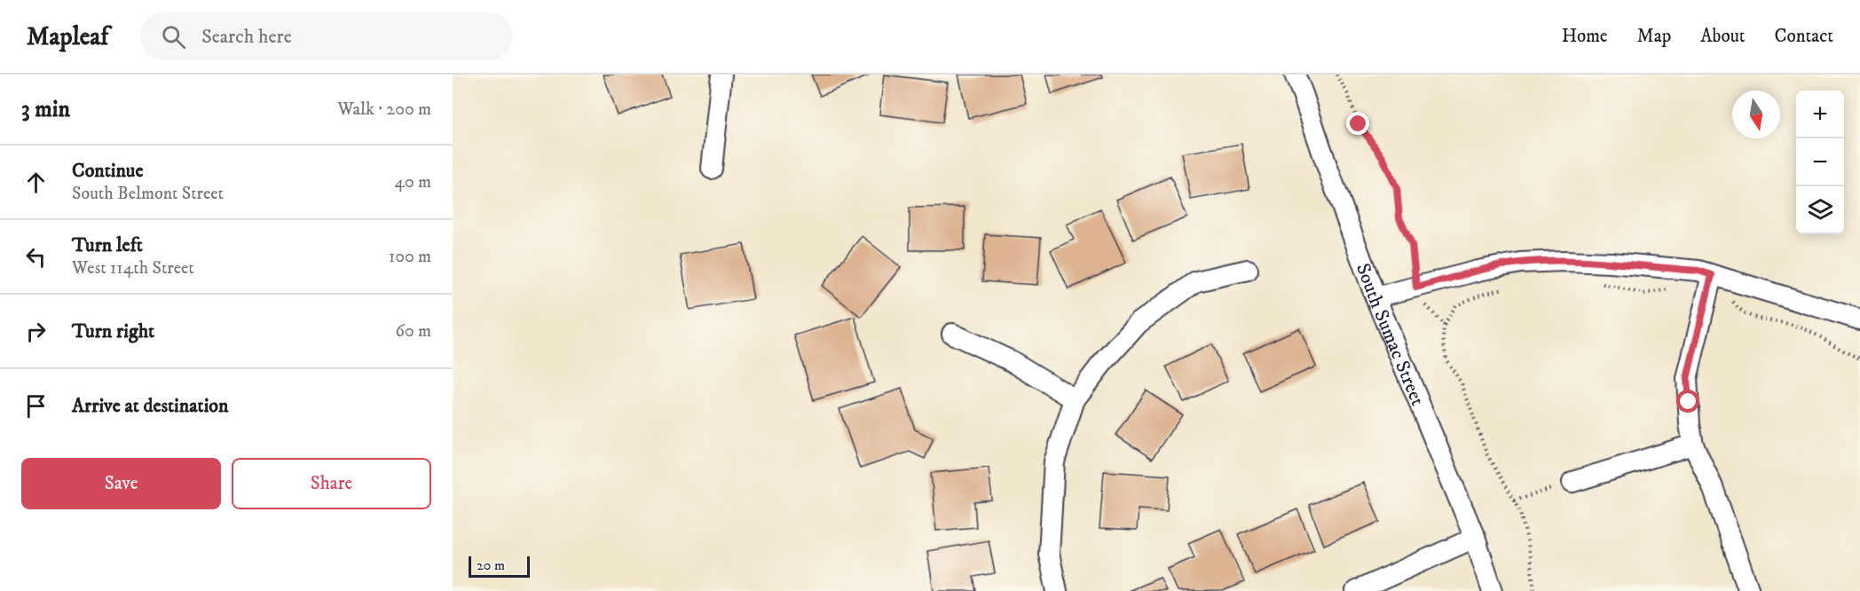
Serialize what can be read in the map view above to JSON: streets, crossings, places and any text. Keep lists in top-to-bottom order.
{
  "streets": {
    "street": ["South Sumac Street"]
  },
  "scale_bar": "20 m",
  "north": "bottom",
  "page": {
    "header": "Mapleaf",
    "search": "Search here",
    "nav": [
      "Home",
      "Map",
      "About",
      "Contact"
    ],
    "heading": ["3 min", "Walk · 200 m"],
    "map_buttons": ["+", "−"],
    "list": [
      ["Continue", "South Belmont Street", "40 m"],
      ["Turn left", "West 114th Street", "100 m"],
      ["Turn right", "60 m"],
      "Arrive at destination"
    ],
    "buttons": ["Save", "Share"],
    "scale": "20 m"
  }
}
